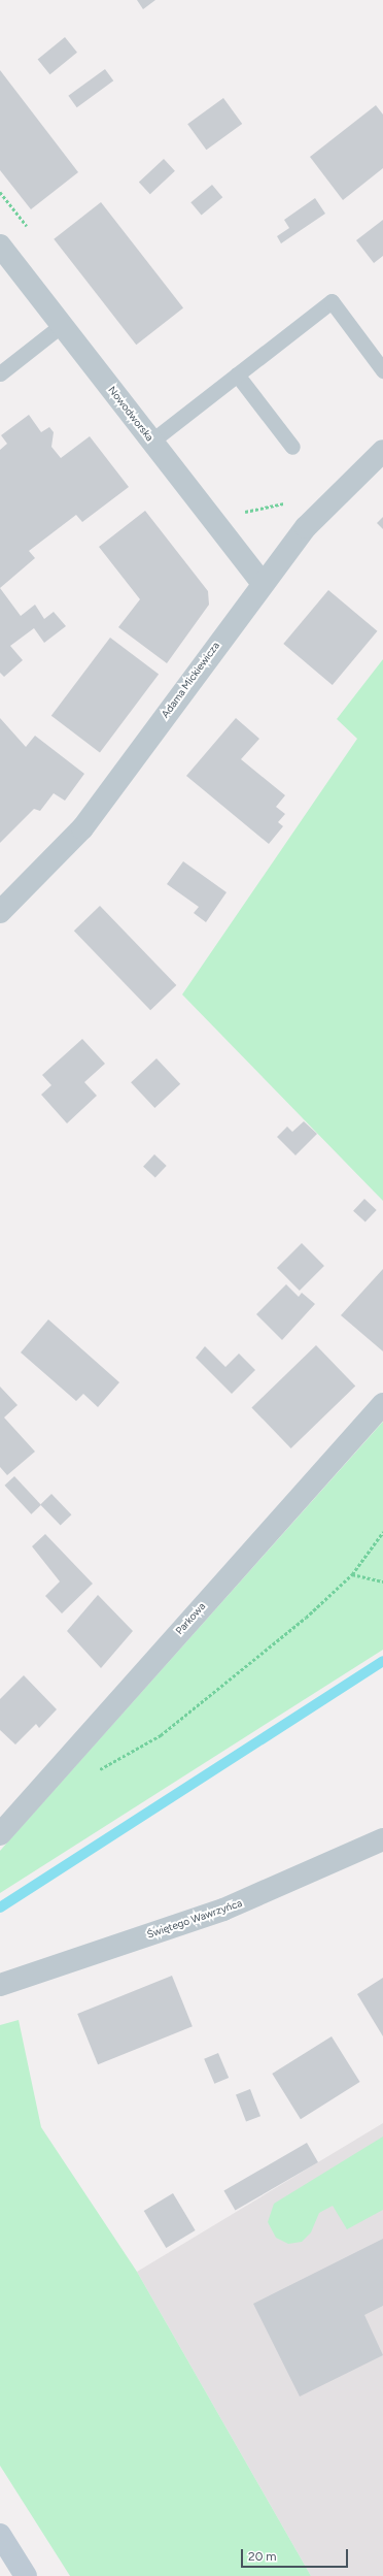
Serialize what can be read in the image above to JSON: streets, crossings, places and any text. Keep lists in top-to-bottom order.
{
  "streets": {
    "street": [
      "Nowodworska",
      "Adama Mickiewicza",
      "Parkowa",
      "Świętego Wawrzyńca"
    ]
  },
  "crossings": [
    ["Nowodworska", "Adama Mickiewicza"]
  ],
  "scale_bar": "20 m"
}
